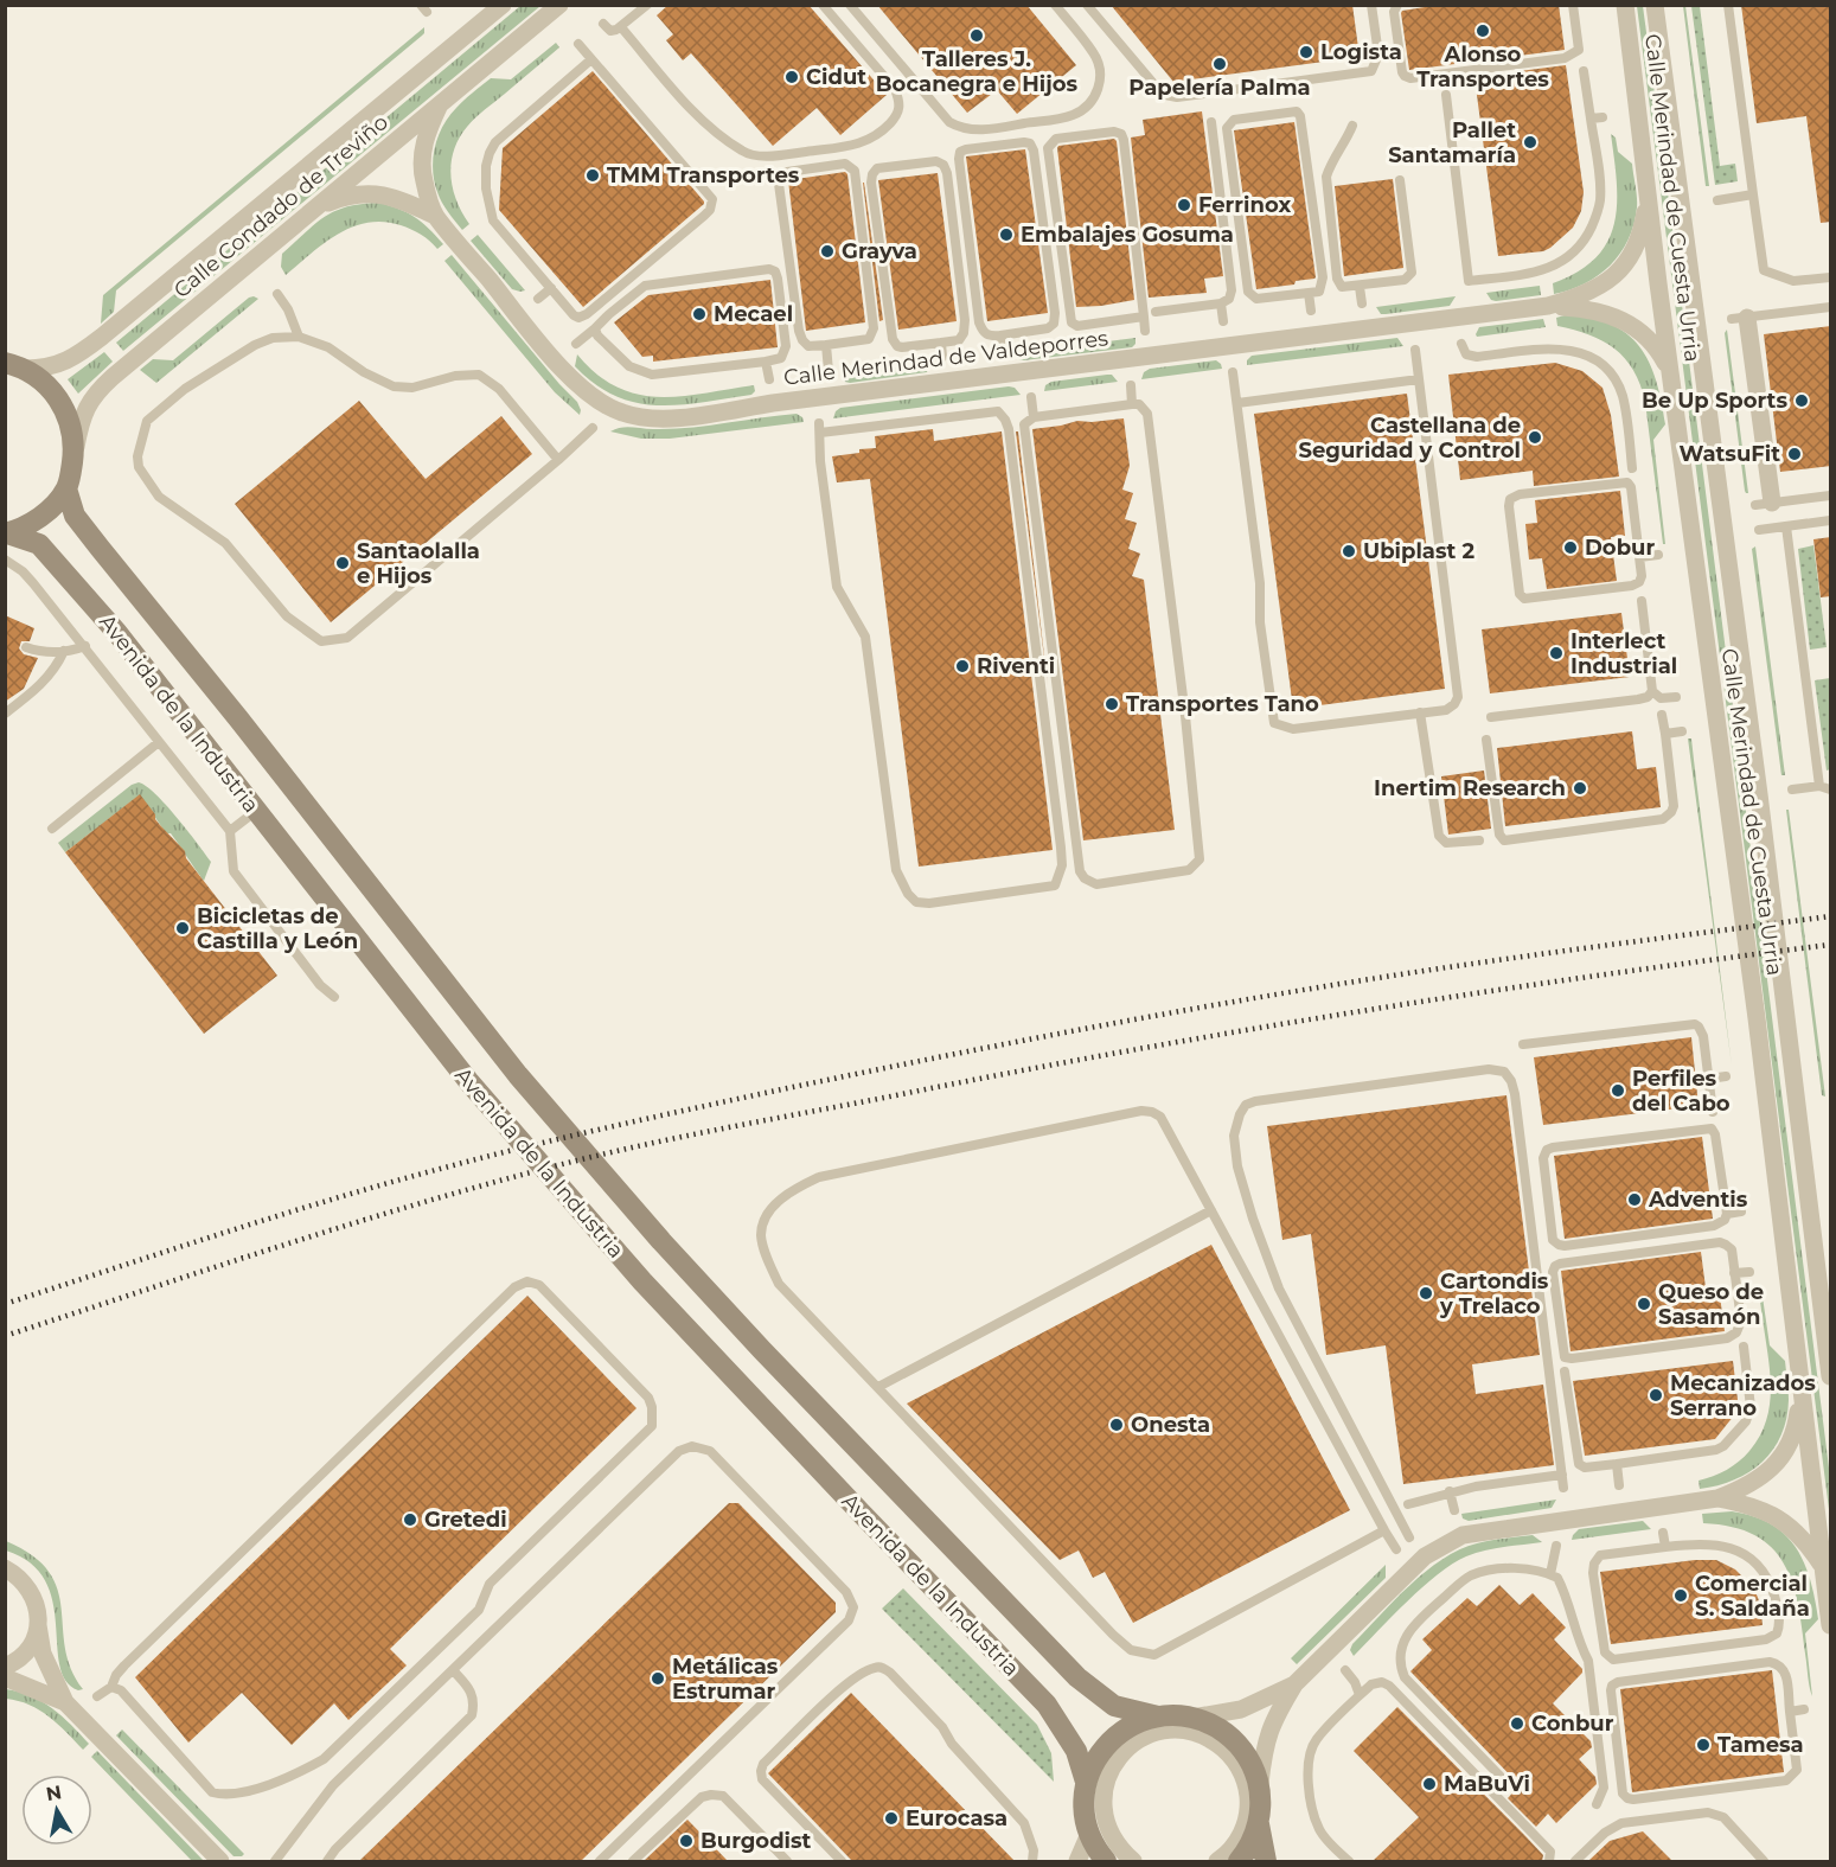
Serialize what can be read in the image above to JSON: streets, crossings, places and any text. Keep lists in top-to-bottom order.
{
  "streets": {
    "main road": ["Avenida de la Industria"],
    "street": ["Calle Merindad de Cuesta Urria", "Calle Condado de Treviño", "Calle Merindad de Valdeporres"]
  },
  "crossings": [
    ["Calle Merindad de Cuesta Urria", "Calle Merindad de Valdeporres"],
    ["Calle Condado de Treviño", "Calle Merindad de Valdeporres"],
    ["Calle Condado de Treviño", "Avenida de la Industria"]
  ],
  "places": [
    "Alonso Transportes",
    "Talleres J. Bocanegra e Hijos",
    "Logista",
    "Papelería Palma",
    "Cidut",
    "Pallet Santamaría",
    "TMM Transportes",
    "Ferrinox",
    "Embalajes Gosuma",
    "Grayva",
    "Mecael",
    "Be Up Sports",
    "Castellana de Seguridad y Control",
    "WatsuFit",
    "Dobur",
    "Ubiplast 2",
    "Santaolalla e Hijos",
    "Interlect Industrial",
    "Riventi",
    "Transportes Tano",
    "Inertim Research",
    "Bicicletas de Castilla y León",
    "Perfiles del Cabo",
    "Adventis",
    "Cartondis y Trelaco",
    "Queso de Sasamón",
    "Mecanizados Serrano",
    "Onesta",
    "Gretedi",
    "Comercial S. Saldaña",
    "Metálicas Estrumar",
    "Conbur",
    "Tamesa",
    "MaBuVi",
    "Eurocasa",
    "Burgodist"
  ],
  "north": "top"
}
